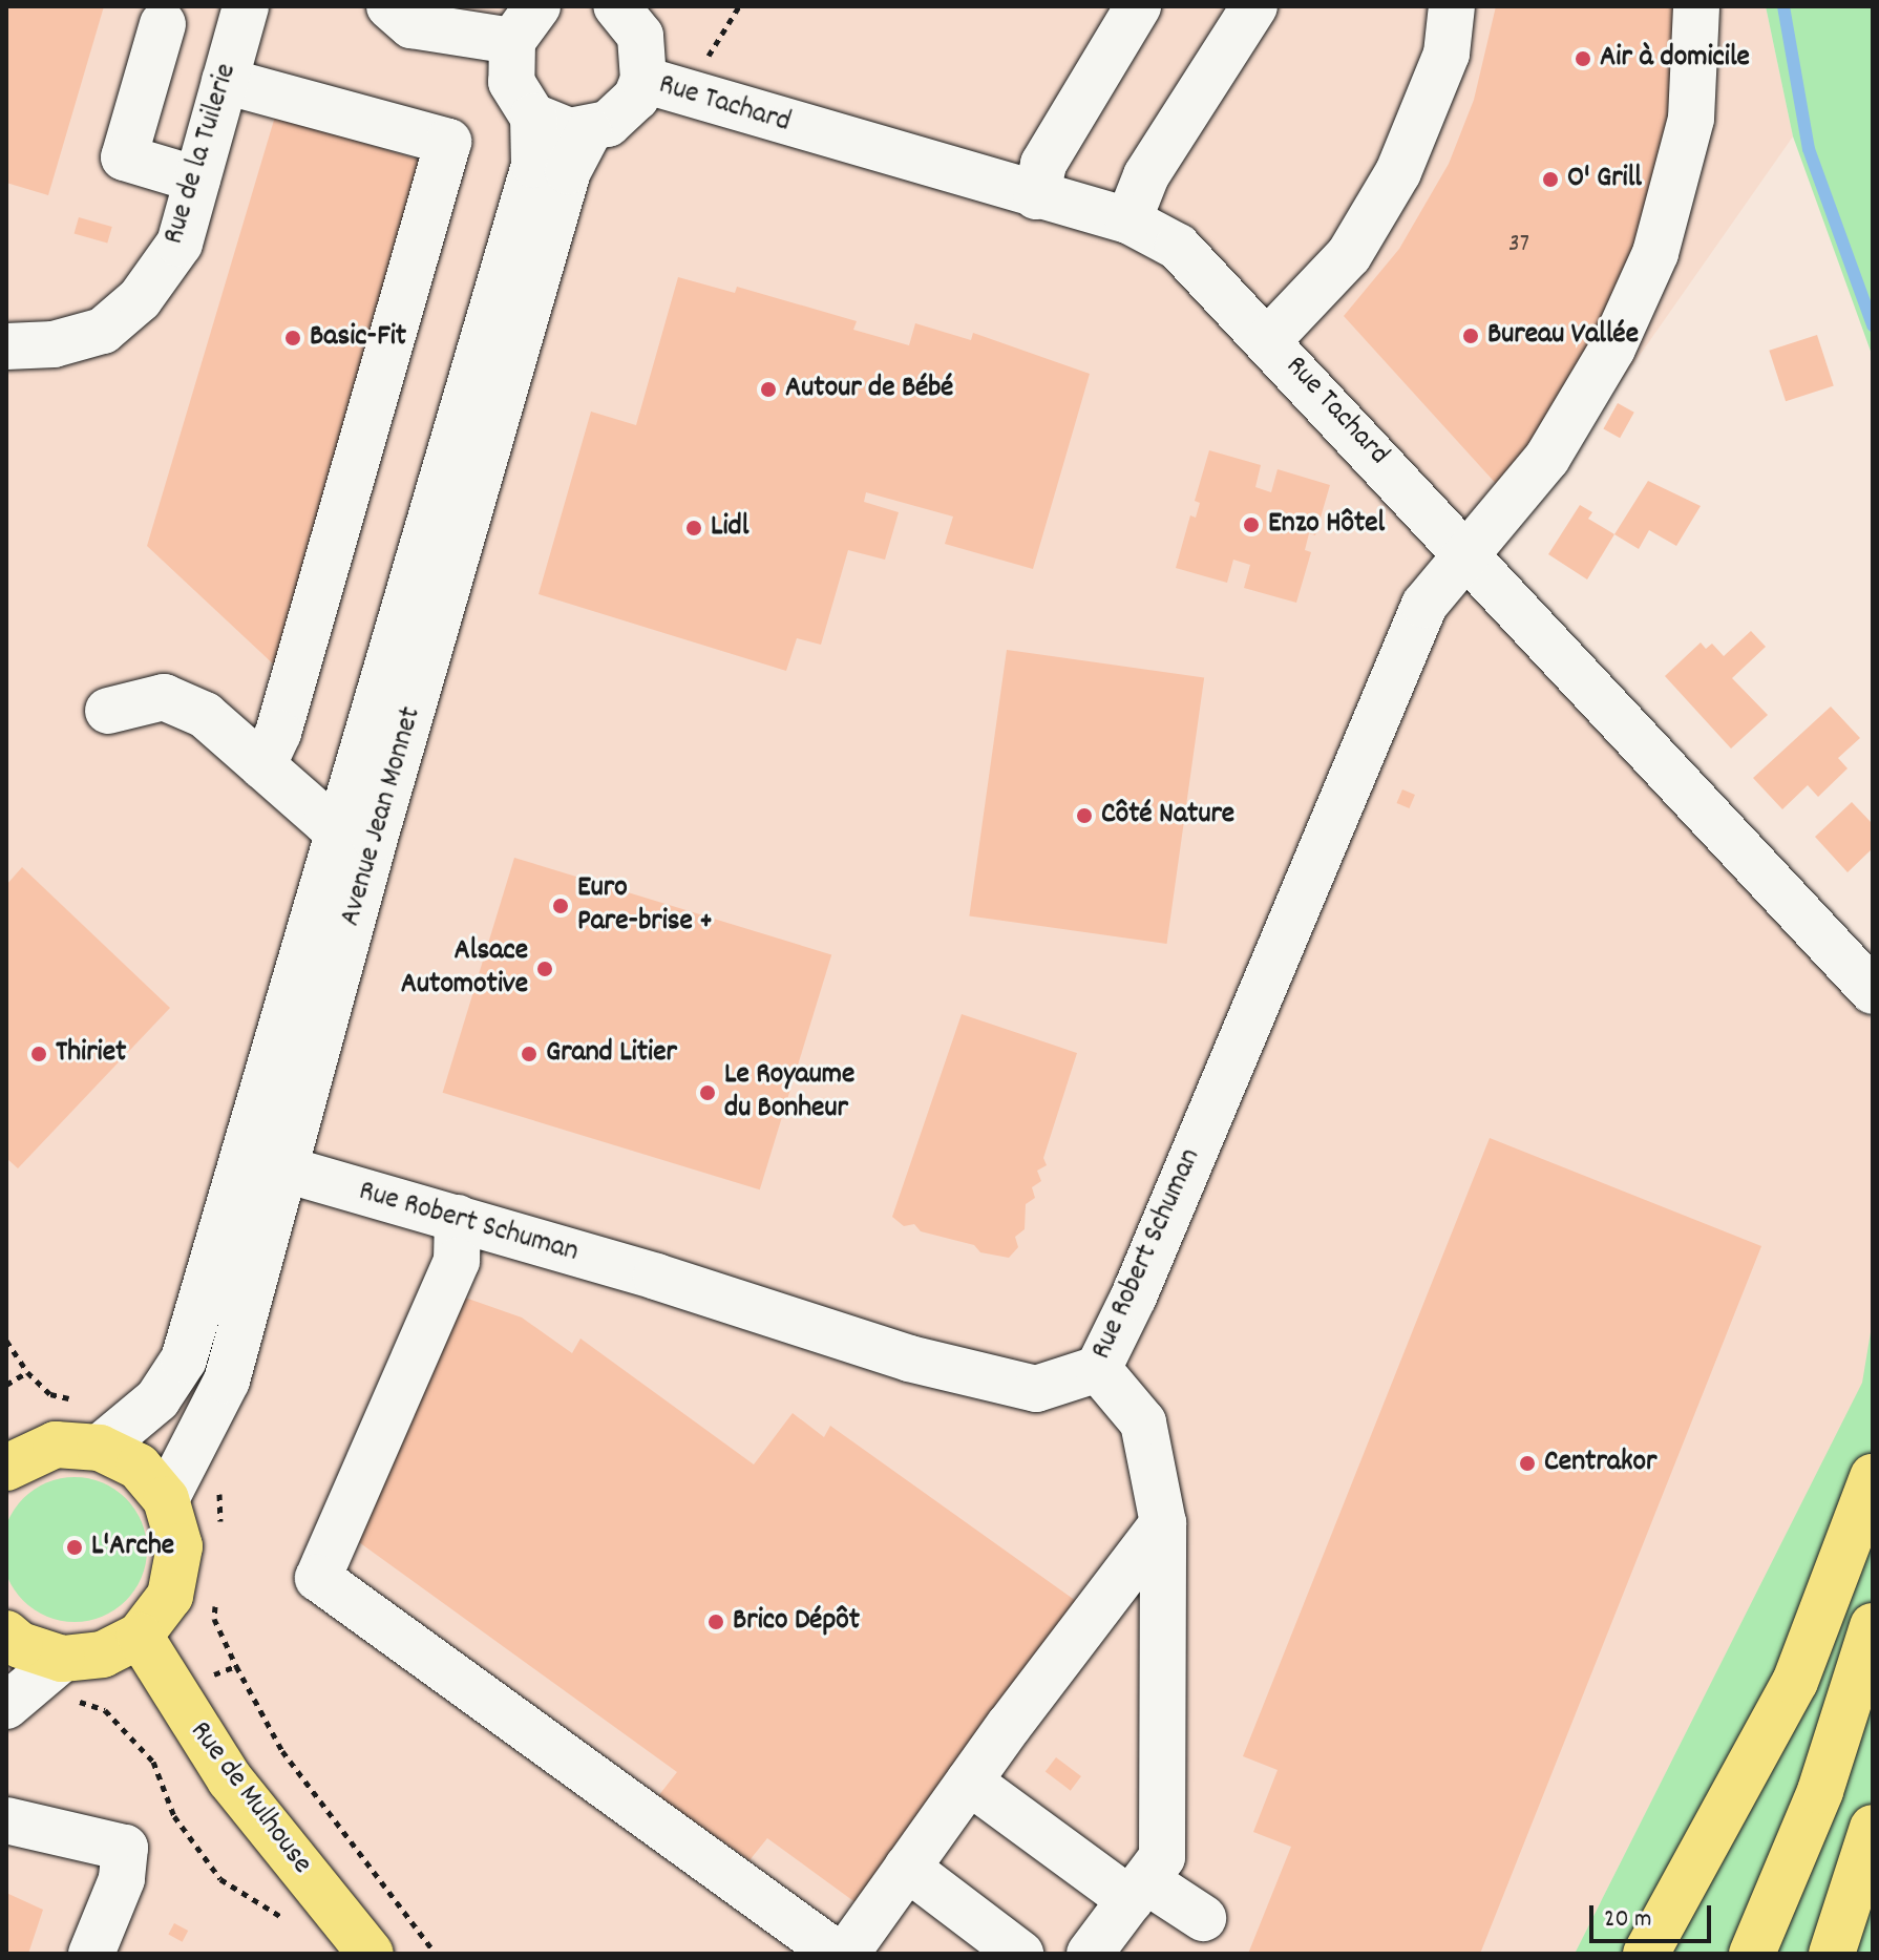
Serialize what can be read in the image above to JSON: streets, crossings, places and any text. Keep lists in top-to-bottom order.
{
  "streets": {
    "main road": ["Rue de Mulhouse"],
    "street": [
      "Rue Tachard",
      "Rue de la Tuilerie",
      "Avenue Jean Monnet",
      "Rue Robert Schuman"
    ]
  },
  "crossings": [
    ["Rue Tachard", "Rue Robert Schuman"],
    ["Avenue Jean Monnet", "Rue Robert Schuman"]
  ],
  "places": [
    "Air à domicile",
    "O' Grill",
    "Bureau Vallée",
    "Basic-Fit",
    "Autour de Bébé",
    "Enzo Hôtel",
    "Lidl",
    "Côté Nature",
    "Euro Pare-brise +",
    "Alsace Automotive",
    "Thiriet",
    "Grand Litier",
    "Le Royaume du Bonheur",
    "Centrakor",
    "L'Arche",
    "Brico Dépôt"
  ],
  "house_numbers": ["37"],
  "scale_bar": "20 m"
}
